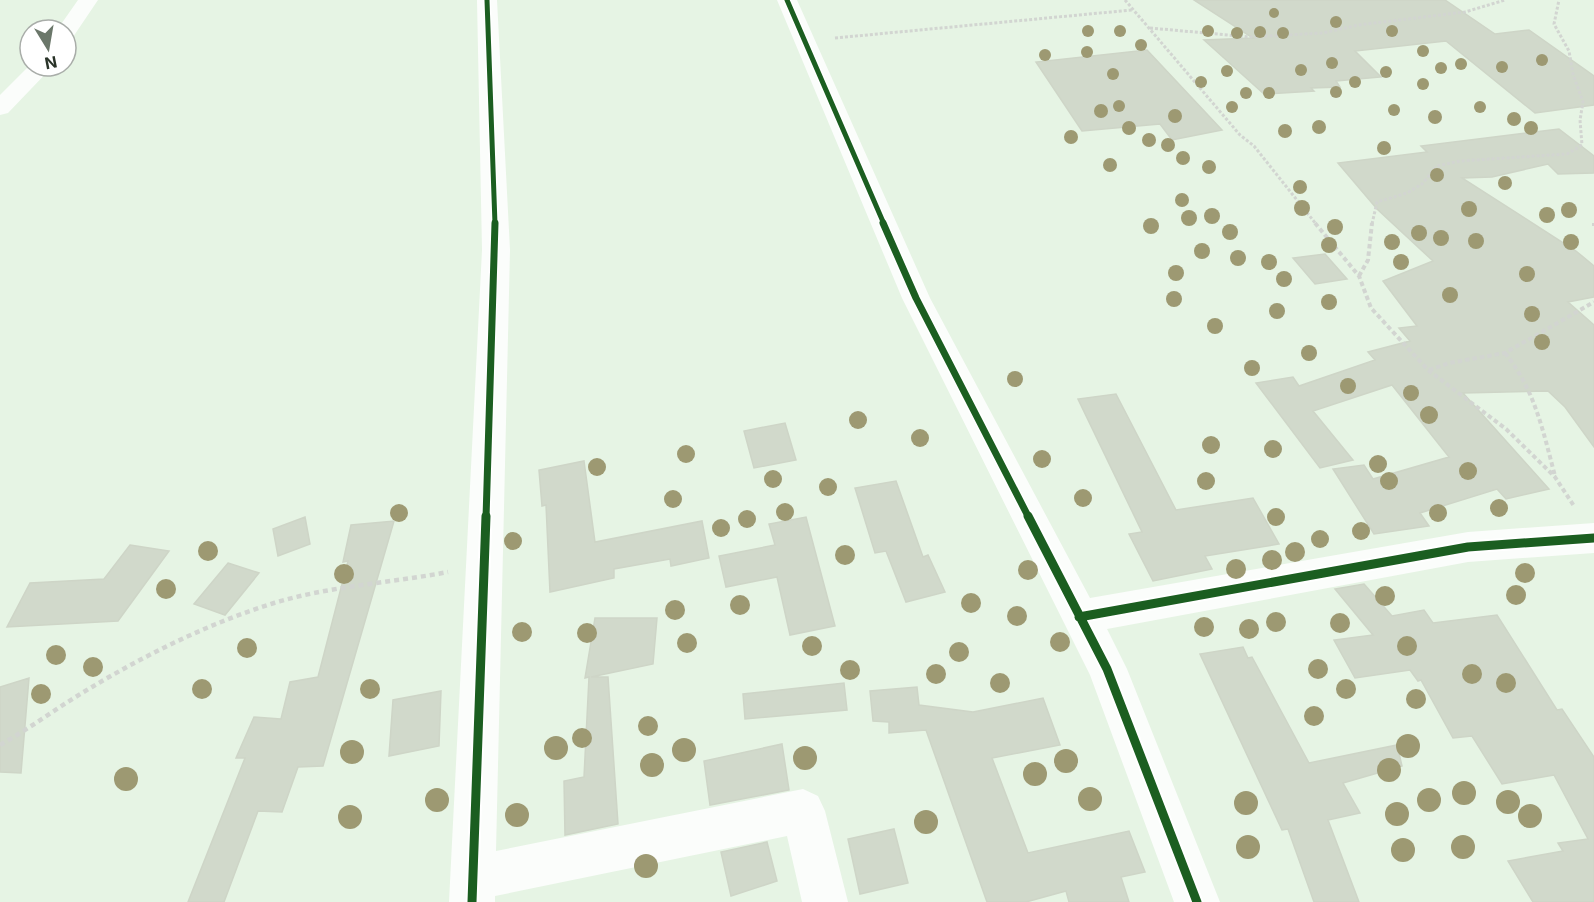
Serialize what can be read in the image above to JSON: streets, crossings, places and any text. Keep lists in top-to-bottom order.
{
  "north": "bottom"
}
